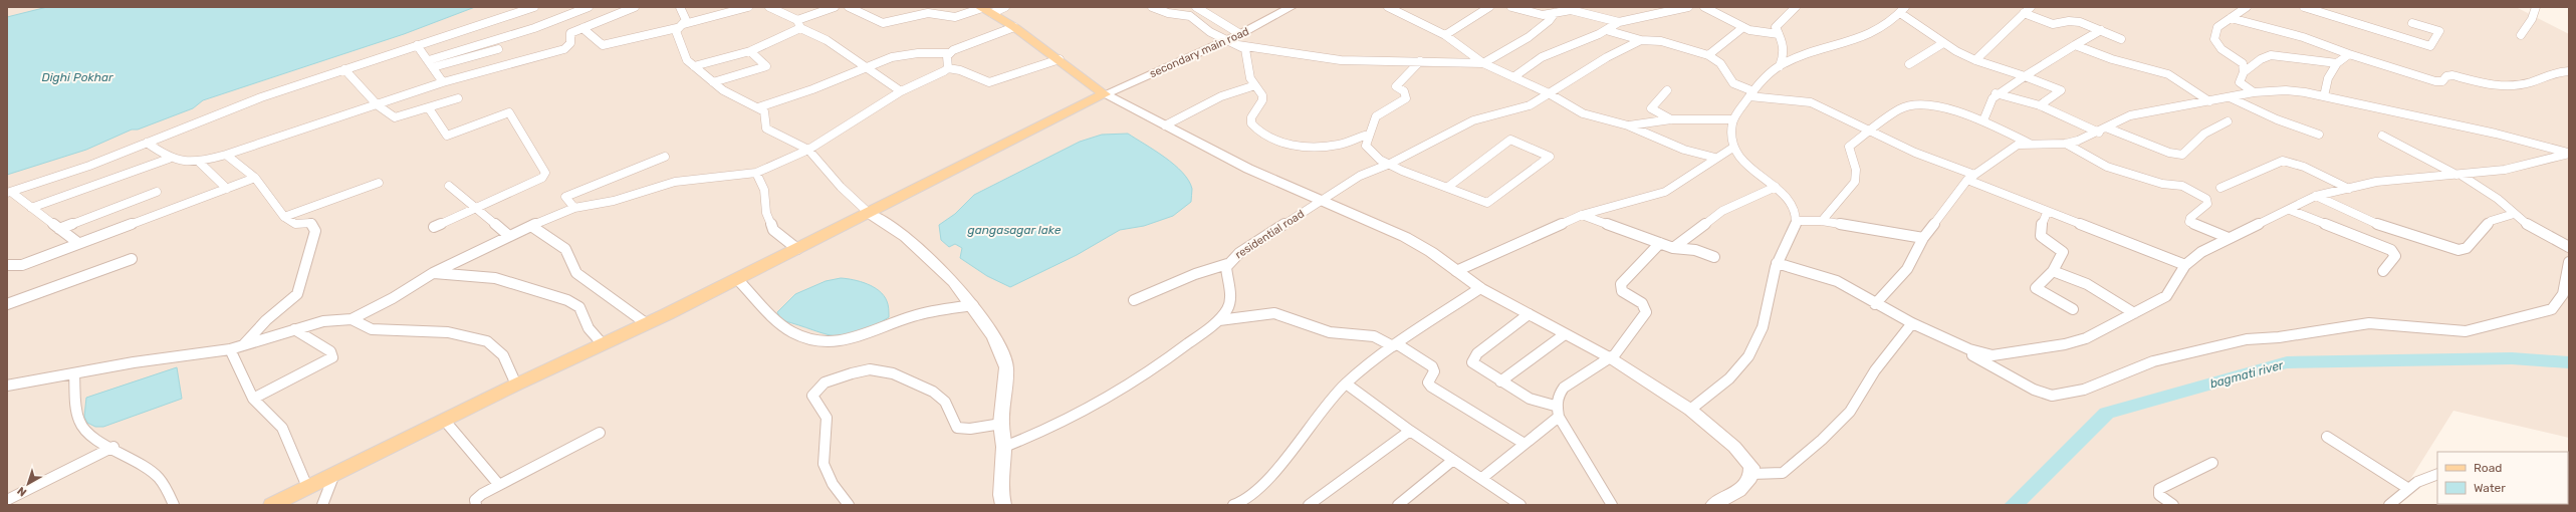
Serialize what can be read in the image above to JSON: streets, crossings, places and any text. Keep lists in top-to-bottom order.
{
  "streets": {
    "street": ["secondary main road", "residential road"]
  },
  "water": ["Dighi Pokhar", "gangasagar lake", "bagmati river"],
  "legend": ["Road", "Water"],
  "north": "bottom left"
}
